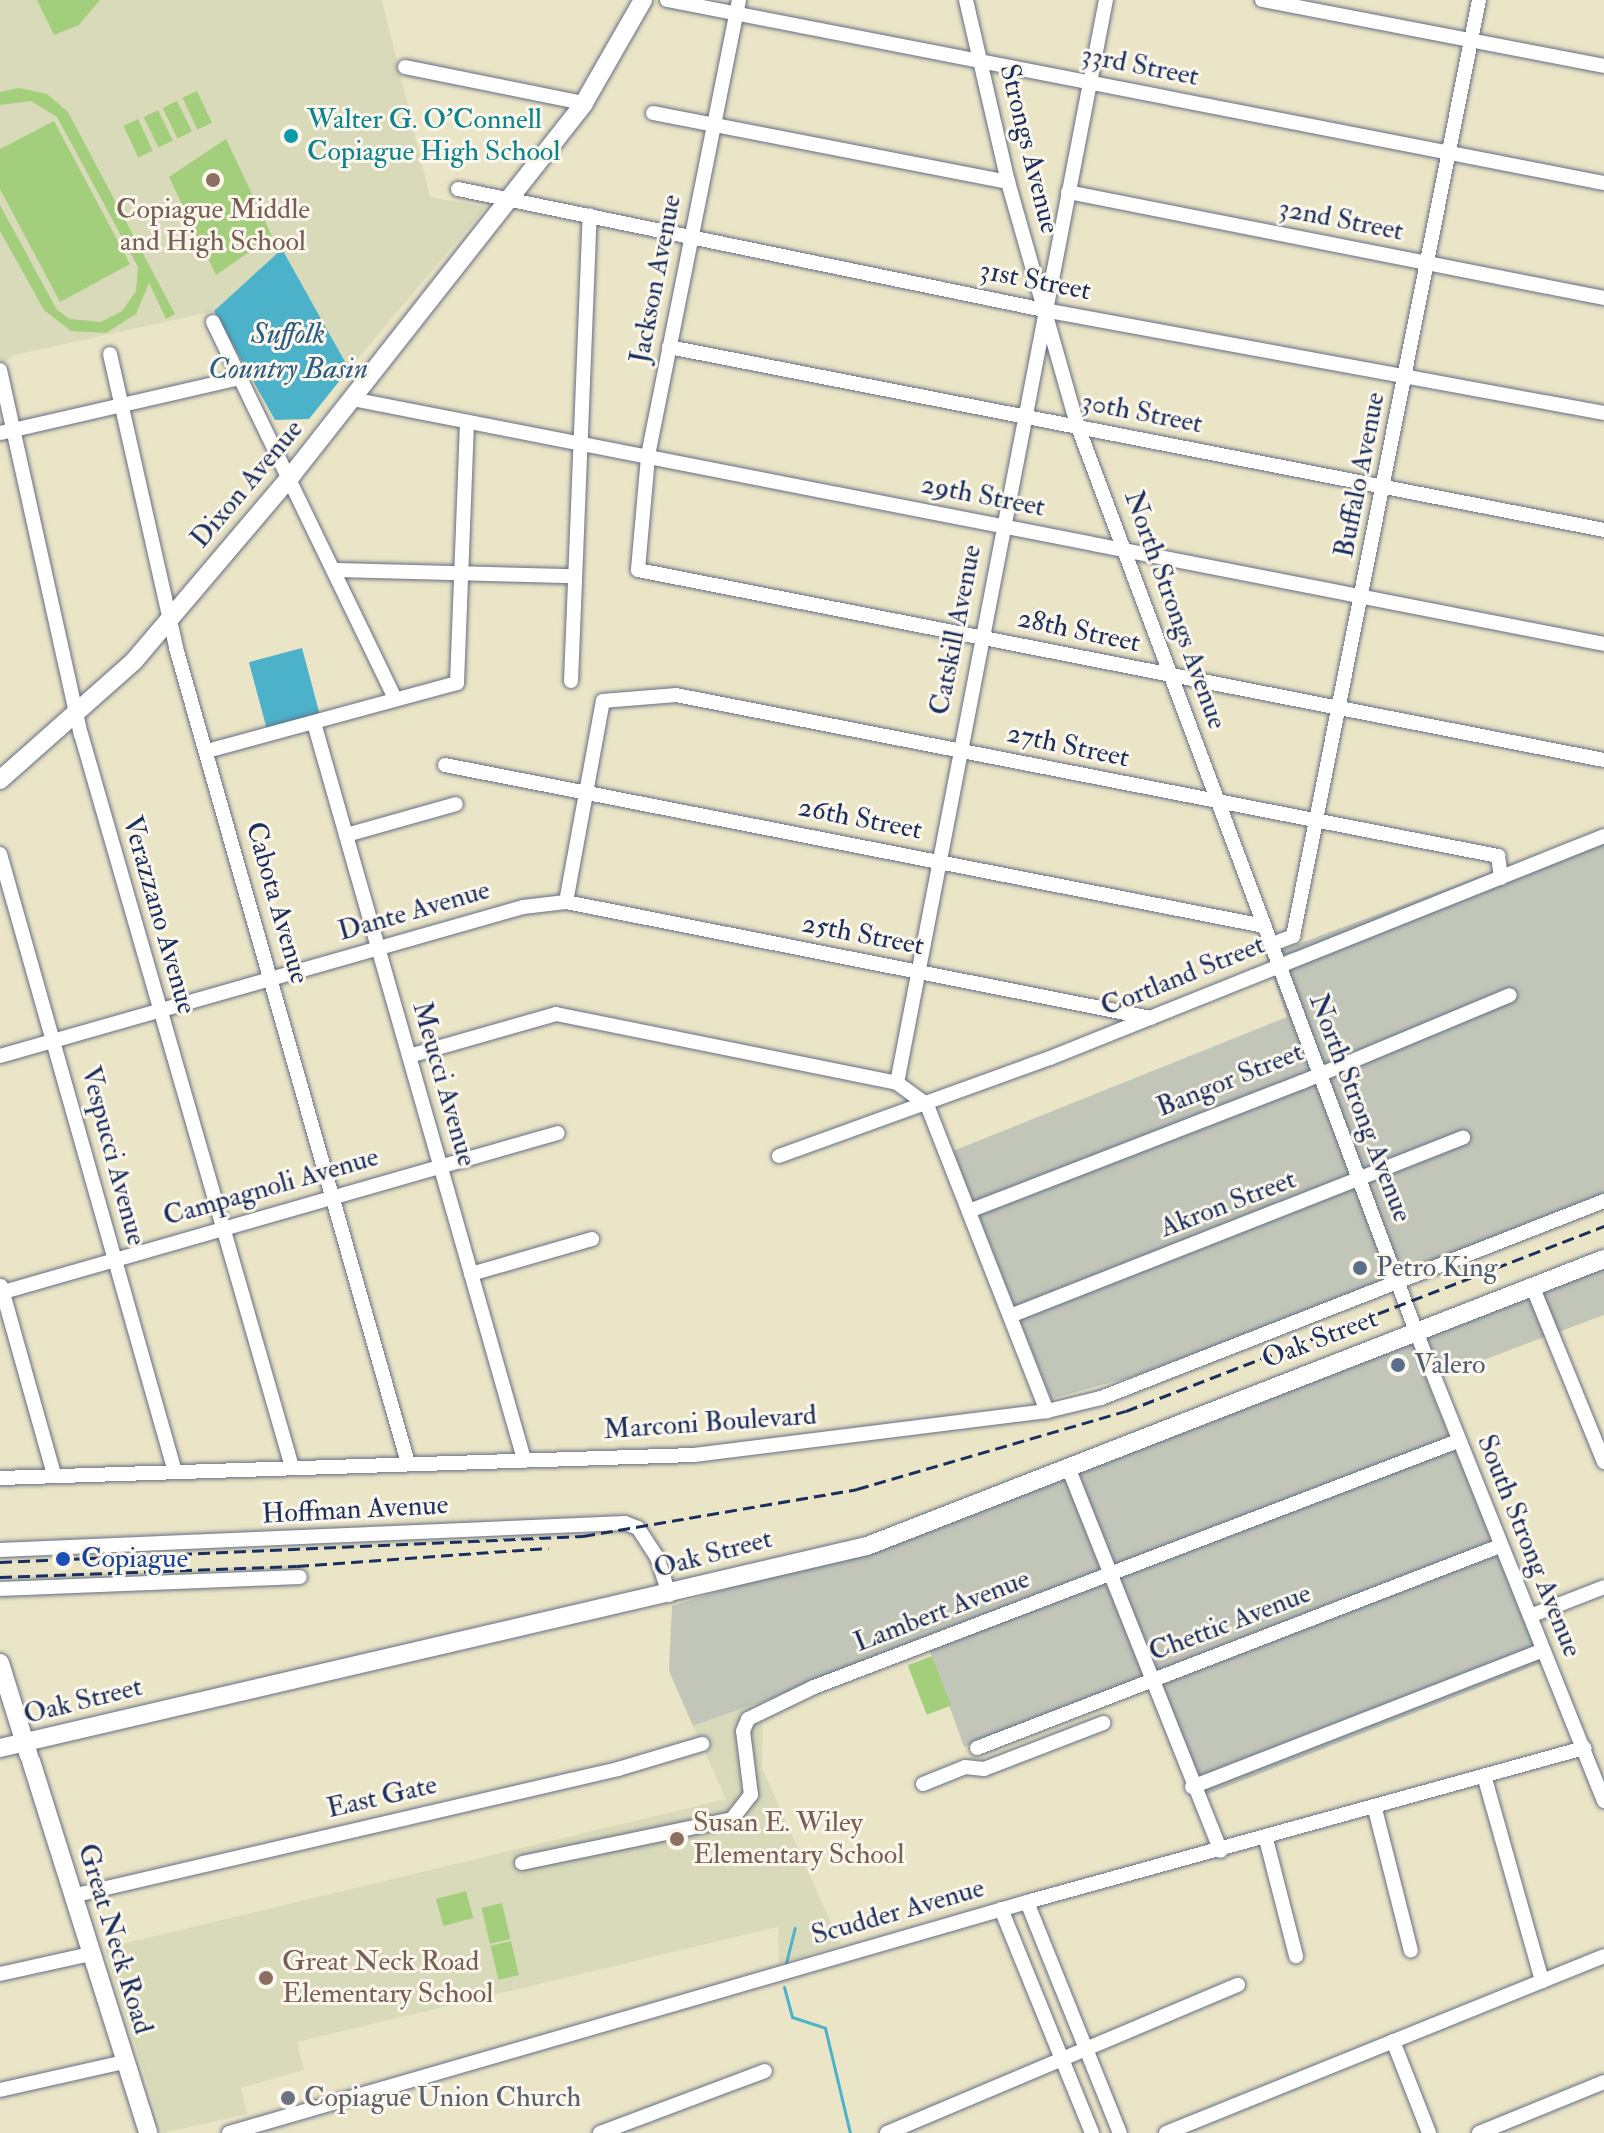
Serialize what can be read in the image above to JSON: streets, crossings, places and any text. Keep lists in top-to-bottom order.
{
  "streets": {
    "main road": ["Dixon Avenue", "Oak Street", "Great Neck Road"],
    "street": [
      "33rd Street",
      "Strongs Avenue",
      "32nd Street",
      "Jackson Avenue",
      "31st Street",
      "30th Street",
      "Buffalo Avenue",
      "29th Street",
      "North Strongs Avenue",
      "Catskill Avenue",
      "28th Street",
      "27th Street",
      "26th Street",
      "Cabota Avenue",
      "Dante Avenue",
      "Verazzano Avenue",
      "25th Street",
      "Cortland Street",
      "Bangor Street",
      "Meucci Avenue",
      "North Strong Avenue",
      "Vespucci Avenue",
      "Campagnoli Avenue",
      "Akron Street",
      "Marconi Boulevard",
      "Hoffman Avenue",
      "South Strong Avenue",
      "Lambert Avenue",
      "Chettic Avenue",
      "East Gate",
      "Scudder Avenue"
    ]
  },
  "crossings": [
    ["33rd Street", "Strongs Avenue"],
    ["33rd Street", "Jackson Avenue"],
    ["33rd Street", "Buffalo Avenue"],
    ["33rd Street", "Catskill Avenue"],
    ["Strongs Avenue", "31st Street"],
    ["Strongs Avenue", "North Strongs Avenue"],
    ["Strongs Avenue", "Catskill Avenue"],
    ["32nd Street", "Buffalo Avenue"],
    ["32nd Street", "Catskill Avenue"],
    ["Jackson Avenue", "31st Street"],
    ["Jackson Avenue", "30th Street"],
    ["Jackson Avenue", "29th Street"],
    ["Jackson Avenue", "28th Street"],
    ["31st Street", "Buffalo Avenue"],
    ["31st Street", "Dixon Avenue"],
    ["31st Street", "North Strongs Avenue"],
    ["31st Street", "Catskill Avenue"],
    ["30th Street", "Buffalo Avenue"],
    ["30th Street", "North Strongs Avenue"],
    ["30th Street", "Catskill Avenue"],
    ["Buffalo Avenue", "29th Street"],
    ["Buffalo Avenue", "28th Street"],
    ["Buffalo Avenue", "27th Street"],
    ["Buffalo Avenue", "North Strong Avenue"],
    ["Dixon Avenue", "29th Street"],
    ["Dixon Avenue", "Cabota Avenue"],
    ["Dixon Avenue", "Verazzano Avenue"],
    ["29th Street", "North Strongs Avenue"],
    ["29th Street", "Catskill Avenue"],
    ["North Strongs Avenue", "Catskill Avenue"],
    ["North Strongs Avenue", "28th Street"],
    ["North Strongs Avenue", "27th Street"],
    ["North Strongs Avenue", "26th Street"],
    ["North Strongs Avenue", "North Strong Avenue"],
    ["Catskill Avenue", "28th Street"],
    ["Catskill Avenue", "27th Street"],
    ["Catskill Avenue", "26th Street"],
    ["Catskill Avenue", "25th Street"],
    ["27th Street", "26th Street"],
    ["27th Street", "Cortland Street"],
    ["26th Street", "North Strong Avenue"],
    ["Cabota Avenue", "Dante Avenue"],
    ["Cabota Avenue", "Campagnoli Avenue"],
    ["Cabota Avenue", "Marconi Boulevard"],
    ["Dante Avenue", "Verazzano Avenue"],
    ["Dante Avenue", "25th Street"],
    ["Dante Avenue", "Meucci Avenue"],
    ["Dante Avenue", "Vespucci Avenue"],
    ["Verazzano Avenue", "Campagnoli Avenue"],
    ["Verazzano Avenue", "Marconi Boulevard"],
    ["25th Street", "Cortland Street"],
    ["Cortland Street", "North Strong Avenue"],
    ["Bangor Street", "North Strong Avenue"],
    ["Meucci Avenue", "Campagnoli Avenue"],
    ["Meucci Avenue", "Marconi Boulevard"],
    ["North Strong Avenue", "Akron Street"],
    ["North Strong Avenue", "Marconi Boulevard"],
    ["North Strong Avenue", "South Strong Avenue"],
    ["Vespucci Avenue", "Campagnoli Avenue"],
    ["Vespucci Avenue", "Marconi Boulevard"],
    ["Oak Street", "Hoffman Avenue"],
    ["Oak Street", "South Strong Avenue"],
    ["Oak Street", "Great Neck Road"],
    ["South Strong Avenue", "Lambert Avenue"],
    ["South Strong Avenue", "Chettic Avenue"],
    ["South Strong Avenue", "Scudder Avenue"],
    ["East Gate", "Great Neck Road"]
  ],
  "water": ["Suffolk Country Basin"],
  "places": [
    "Walter G. O'Connell Copiague High School",
    "Copiague Middle and High School",
    "Petro King",
    "Valero",
    "Copiague",
    "Susan E. Wiley Elementary School",
    "Great Neck Road Elementary School",
    "Copiague Union Church"
  ]
}
